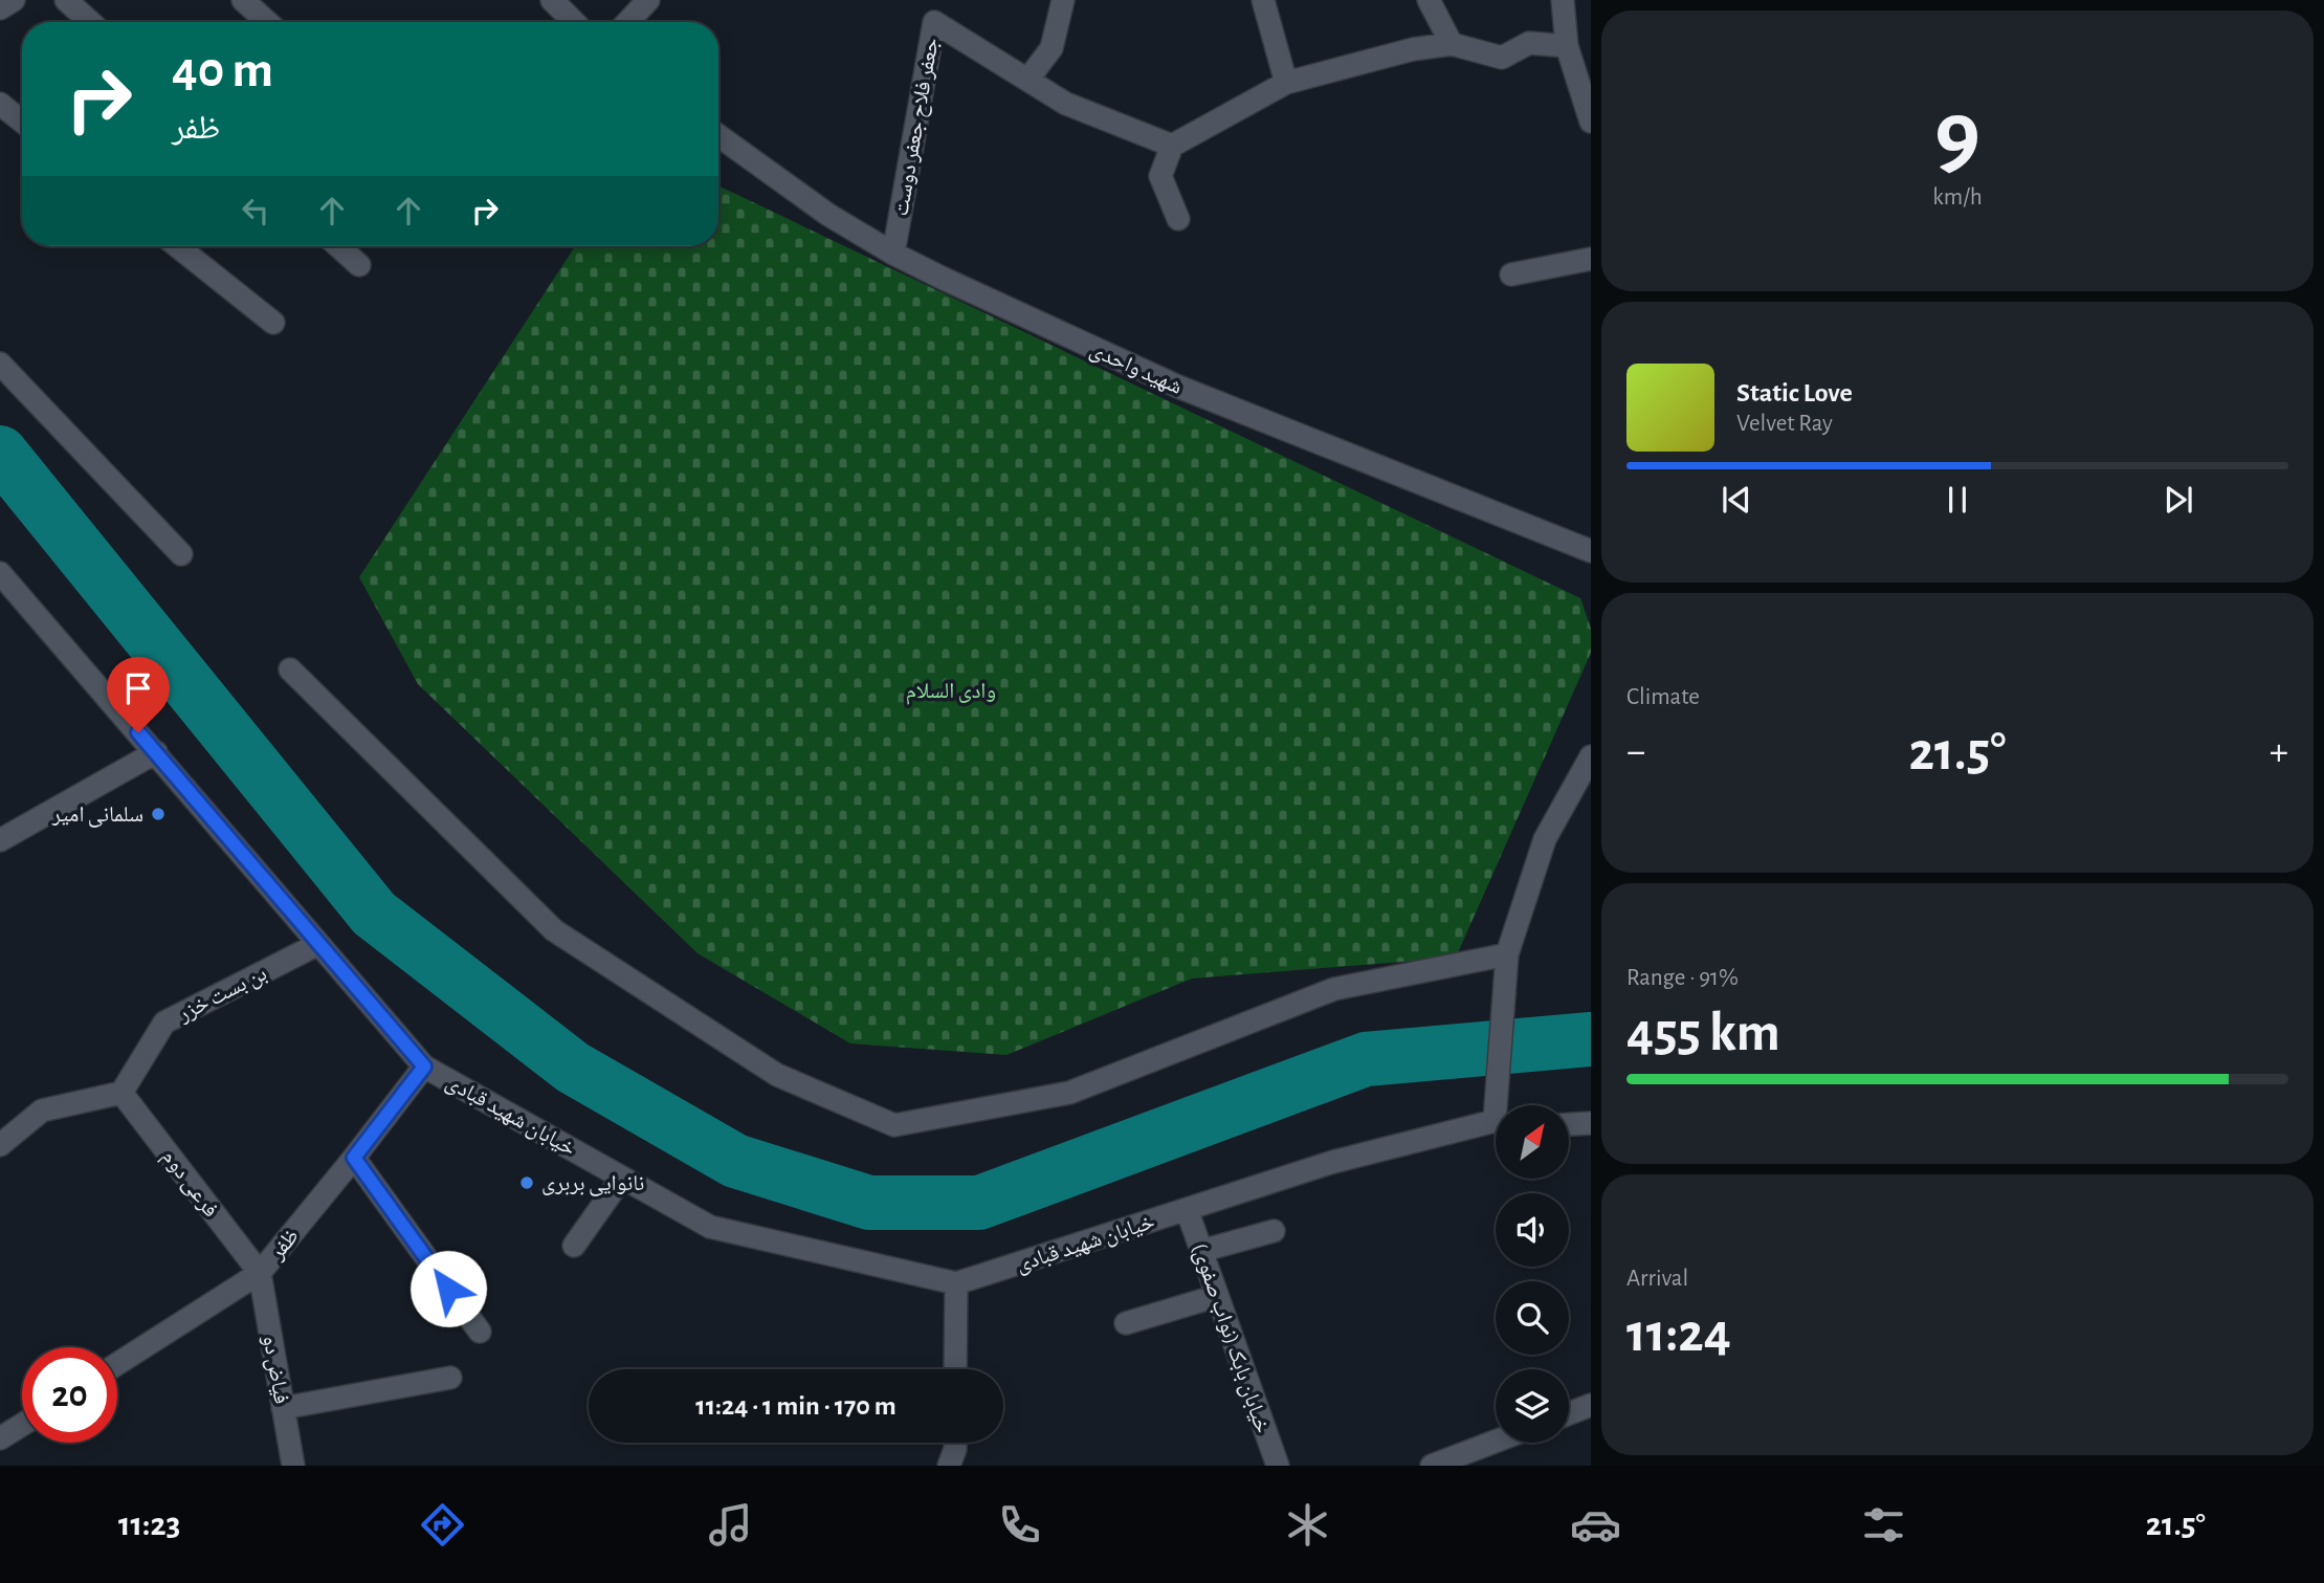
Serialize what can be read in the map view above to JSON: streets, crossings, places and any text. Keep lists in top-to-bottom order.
{
  "streets": {
    "street": [
      "جعفر فلاح جعفر دوست",
      "شهید واحدی",
      "بن بست خزر",
      "خیابان شهید قبادی",
      "فرعی دوم",
      "ظفر",
      "خیابان بابک (نواب صفوی)",
      "فیاض دو"
    ]
  },
  "crossings": [
    ["جعفر فلاح جعفر دوست", "شهید واحدی"],
    ["بن بست خزر", "خیابان شهید قبادی"],
    ["بن بست خزر", "فرعی دوم"],
    ["خیابان شهید قبادی", "ظفر"],
    ["خیابان شهید قبادی", "خیابان بابک (نواب صفوی)"],
    ["فرعی دوم", "ظفر"],
    ["فرعی دوم", "فیاض دو"],
    ["ظفر", "فیاض دو"]
  ],
  "parks": ["وادی السلام"],
  "places": ["سلمانی امیر", "نانوایی بربری"],
  "north": "top right",
  "page": {
    "tile": [
      ["9", "km/h"],
      "Climate",
      ["Range · 91%", "455 km"],
      ["Arrival", "11:24"]
    ],
    "turn": ["40 m", "ظفر"],
    "song": ["Static Love", "Velvet Ray"],
    "heat": ["−", "21.5°", "+"],
    "limit": "20",
    "trip": "11:24 · 1 min · 170 m",
    "tabs": ["11:23", "21.5°"]
  }
}
